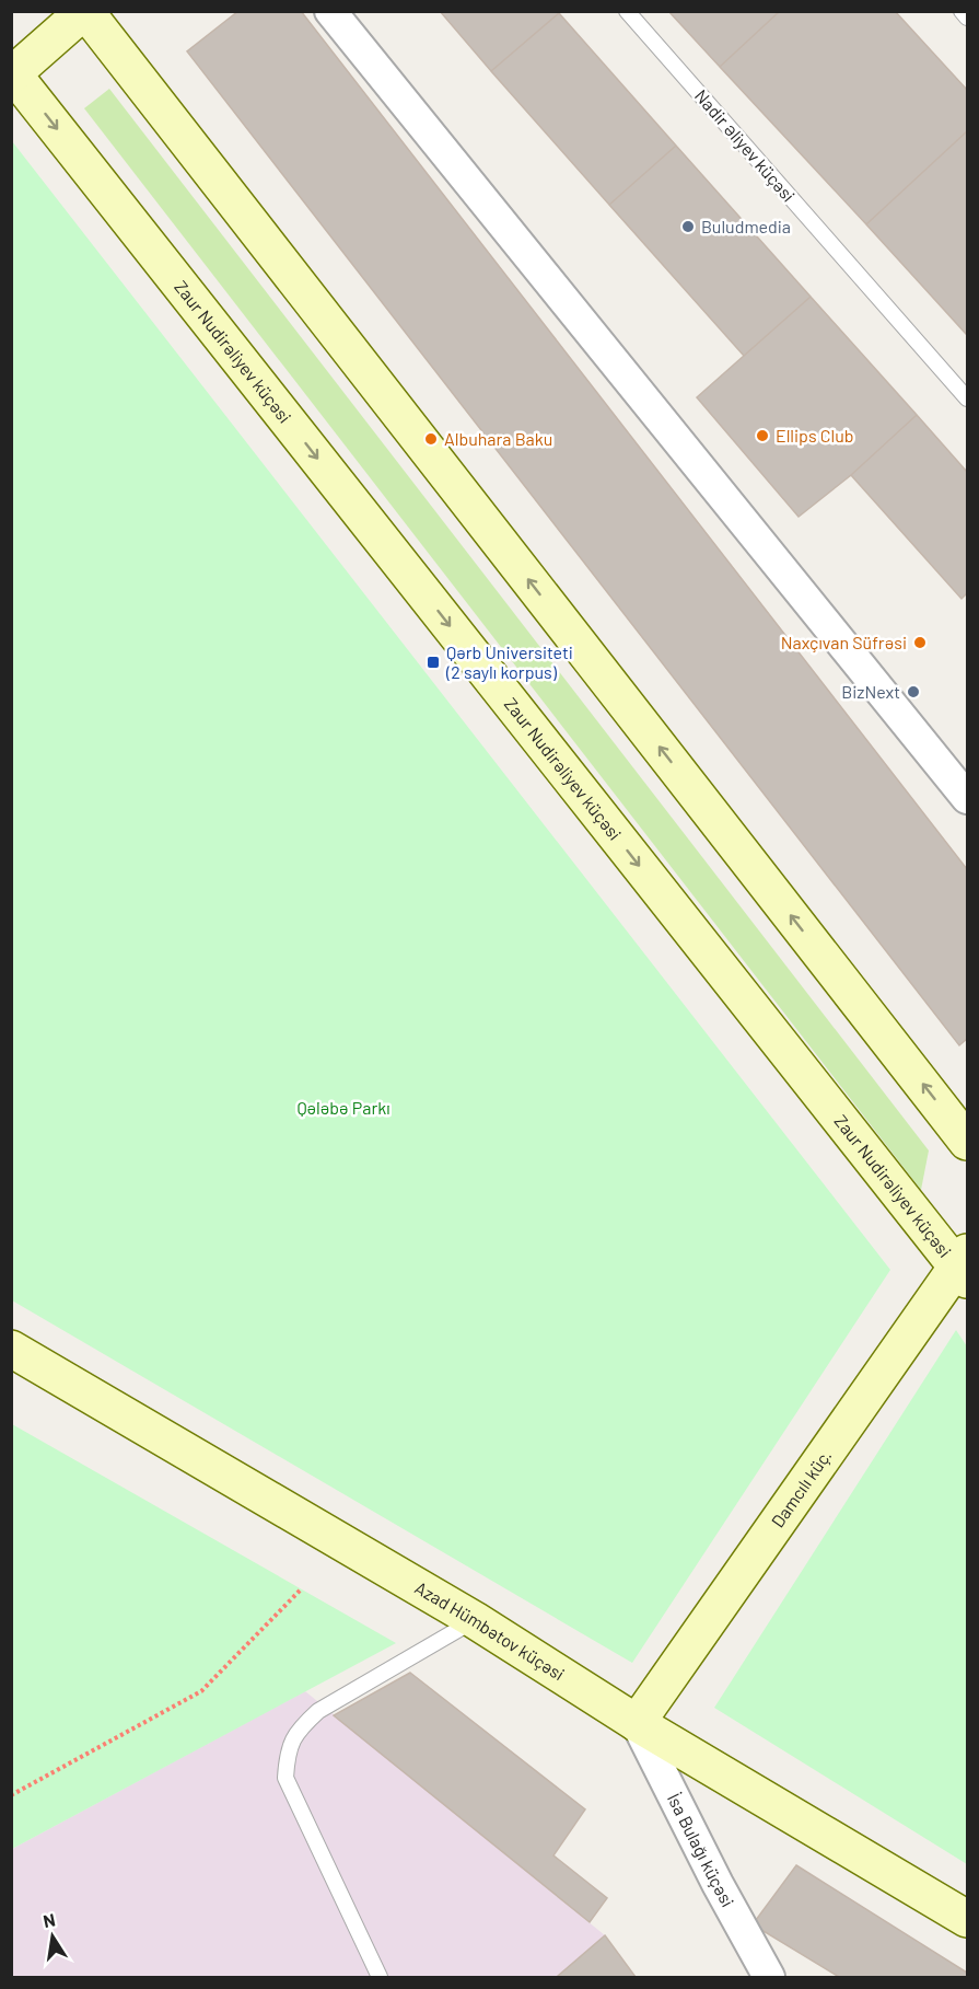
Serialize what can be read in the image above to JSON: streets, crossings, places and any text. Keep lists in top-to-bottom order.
{
  "streets": {
    "street": [
      "Zaur Nudirəliyev küçəsi",
      "Damcılı küç.",
      "Azad Hümbətov küçəsi",
      "İsa Bulağı küçəsi"
    ],
    "lane": ["Nadir Əliyev küçəsi"]
  },
  "crossings": [
    ["Zaur Nudirəliyev küçəsi", "Damcılı küç."],
    ["Damcılı küç.", "Azad Hümbətov küçəsi"],
    ["Damcılı küç.", "İsa Bulağı küçəsi"],
    ["Azad Hümbətov küçəsi", "İsa Bulağı küçəsi"]
  ],
  "parks": ["Qələbə Parkı"],
  "places": {
    "other": [
      "Buludmedia",
      "Ellips Club",
      "Albuhara Baku",
      "Naxçıvan Süfrəsi",
      "BizNext"
    ],
    "transit": ["Qərb Universiteti (2 saylı korpus)"]
  },
  "north": "top"
}
